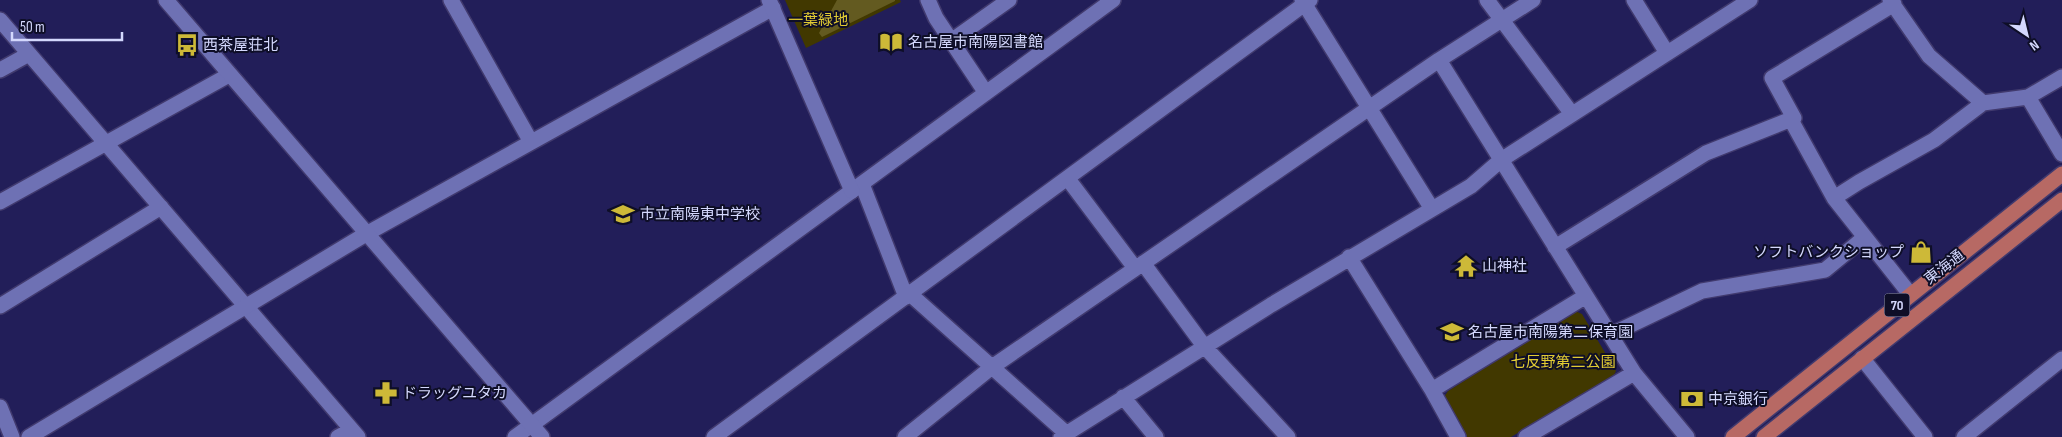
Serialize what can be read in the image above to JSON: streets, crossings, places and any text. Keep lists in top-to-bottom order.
{
  "streets": {
    "main road": ["東海通", "70"]
  },
  "parks": ["一葉緑地", "七反野第二公園"],
  "places": {
    "library": ["名古屋市南陽図書館"],
    "bus stop": ["西茶屋荘北"],
    "school or university": ["市立南陽東中学校", "名古屋市南陽第二保育園"],
    "shop": ["ソフトバンクショップ"],
    "temple": ["山神社"],
    "pharmacy": ["ドラッグユタカ"],
    "bank": ["中京銀行"]
  },
  "scale_bar": "50 m",
  "north": "bottom right"
}
